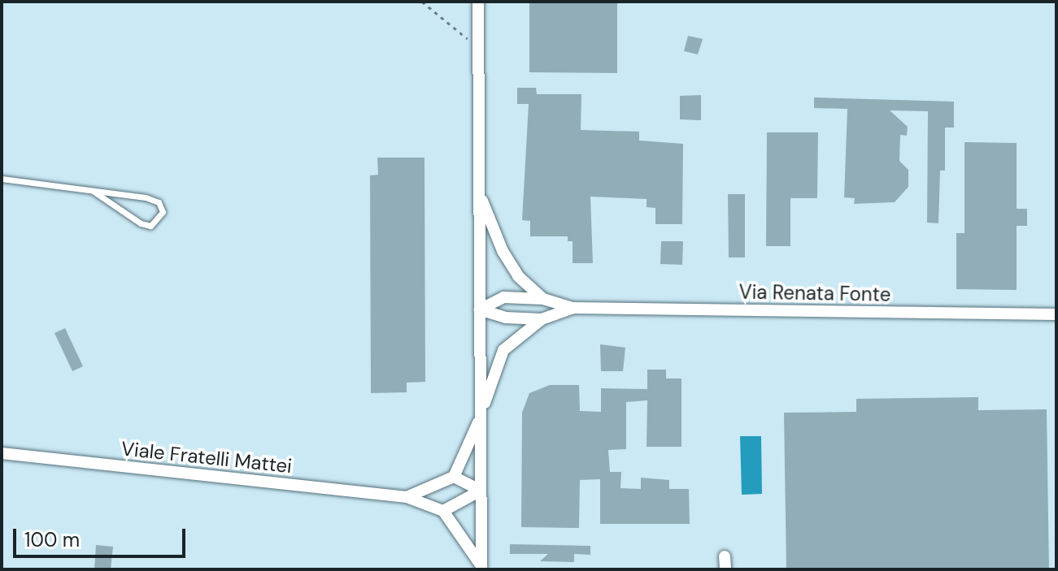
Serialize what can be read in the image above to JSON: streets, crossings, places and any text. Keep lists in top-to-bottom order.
{
  "streets": {
    "street": ["Via Renata Fonte", "Viale Fratelli Mattei"]
  },
  "scale_bar": "100 m"
}
